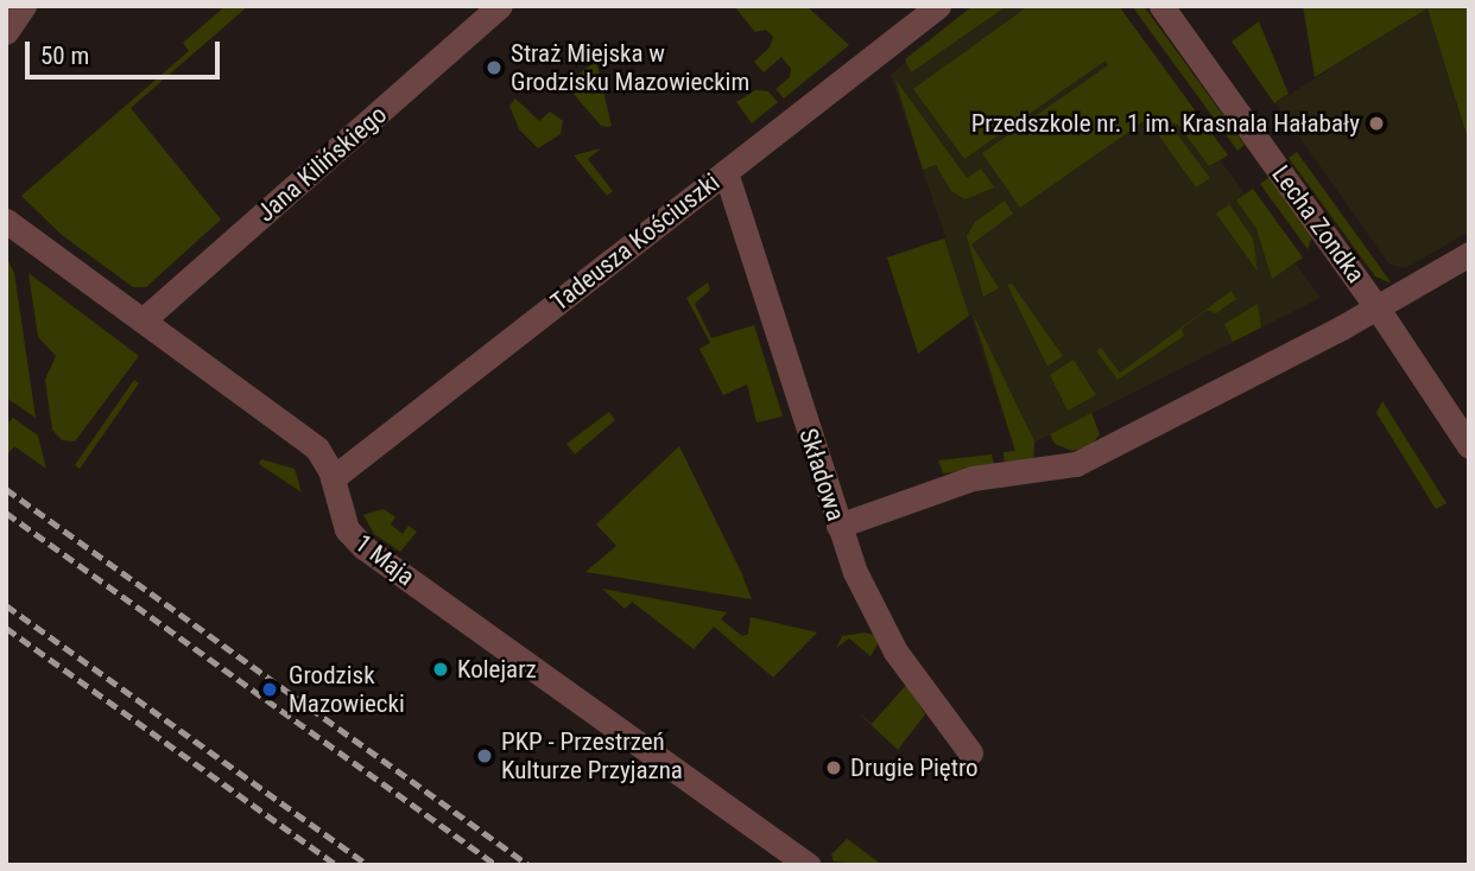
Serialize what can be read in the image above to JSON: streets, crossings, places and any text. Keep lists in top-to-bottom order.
{
  "streets": {
    "street": [
      "Jana Kilińskiego",
      "Lecha Zondka",
      "Tadeusza Kościuszki",
      "Składowa",
      "1 Maja"
    ]
  },
  "crossings": [
    ["Jana Kilińskiego", "1 Maja"],
    ["Tadeusza Kościuszki", "Składowa"],
    ["Tadeusza Kościuszki", "1 Maja"]
  ],
  "places": [
    "Straż Miejska w Grodzisku Mazowieckim",
    "Przedszkole nr. 1 im. Krasnala Hałabały",
    "Kolejarz",
    "Grodzisk Mazowiecki",
    "PKP - Przestrzeń Kulturze Przyjazna",
    "Drugie Piętro"
  ],
  "scale_bar": "50 m"
}
